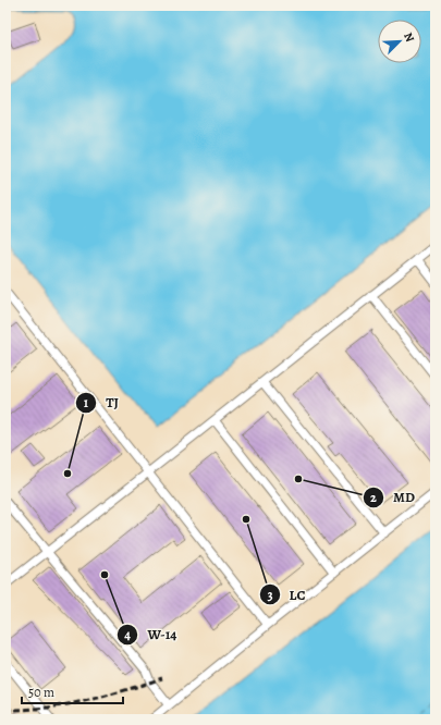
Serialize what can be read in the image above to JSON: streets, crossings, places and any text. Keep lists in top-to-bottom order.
{
  "places": [
    "TJ",
    "MD",
    "LC",
    "W-14"
  ],
  "scale_bar": "50 m",
  "north": "top right"
}
